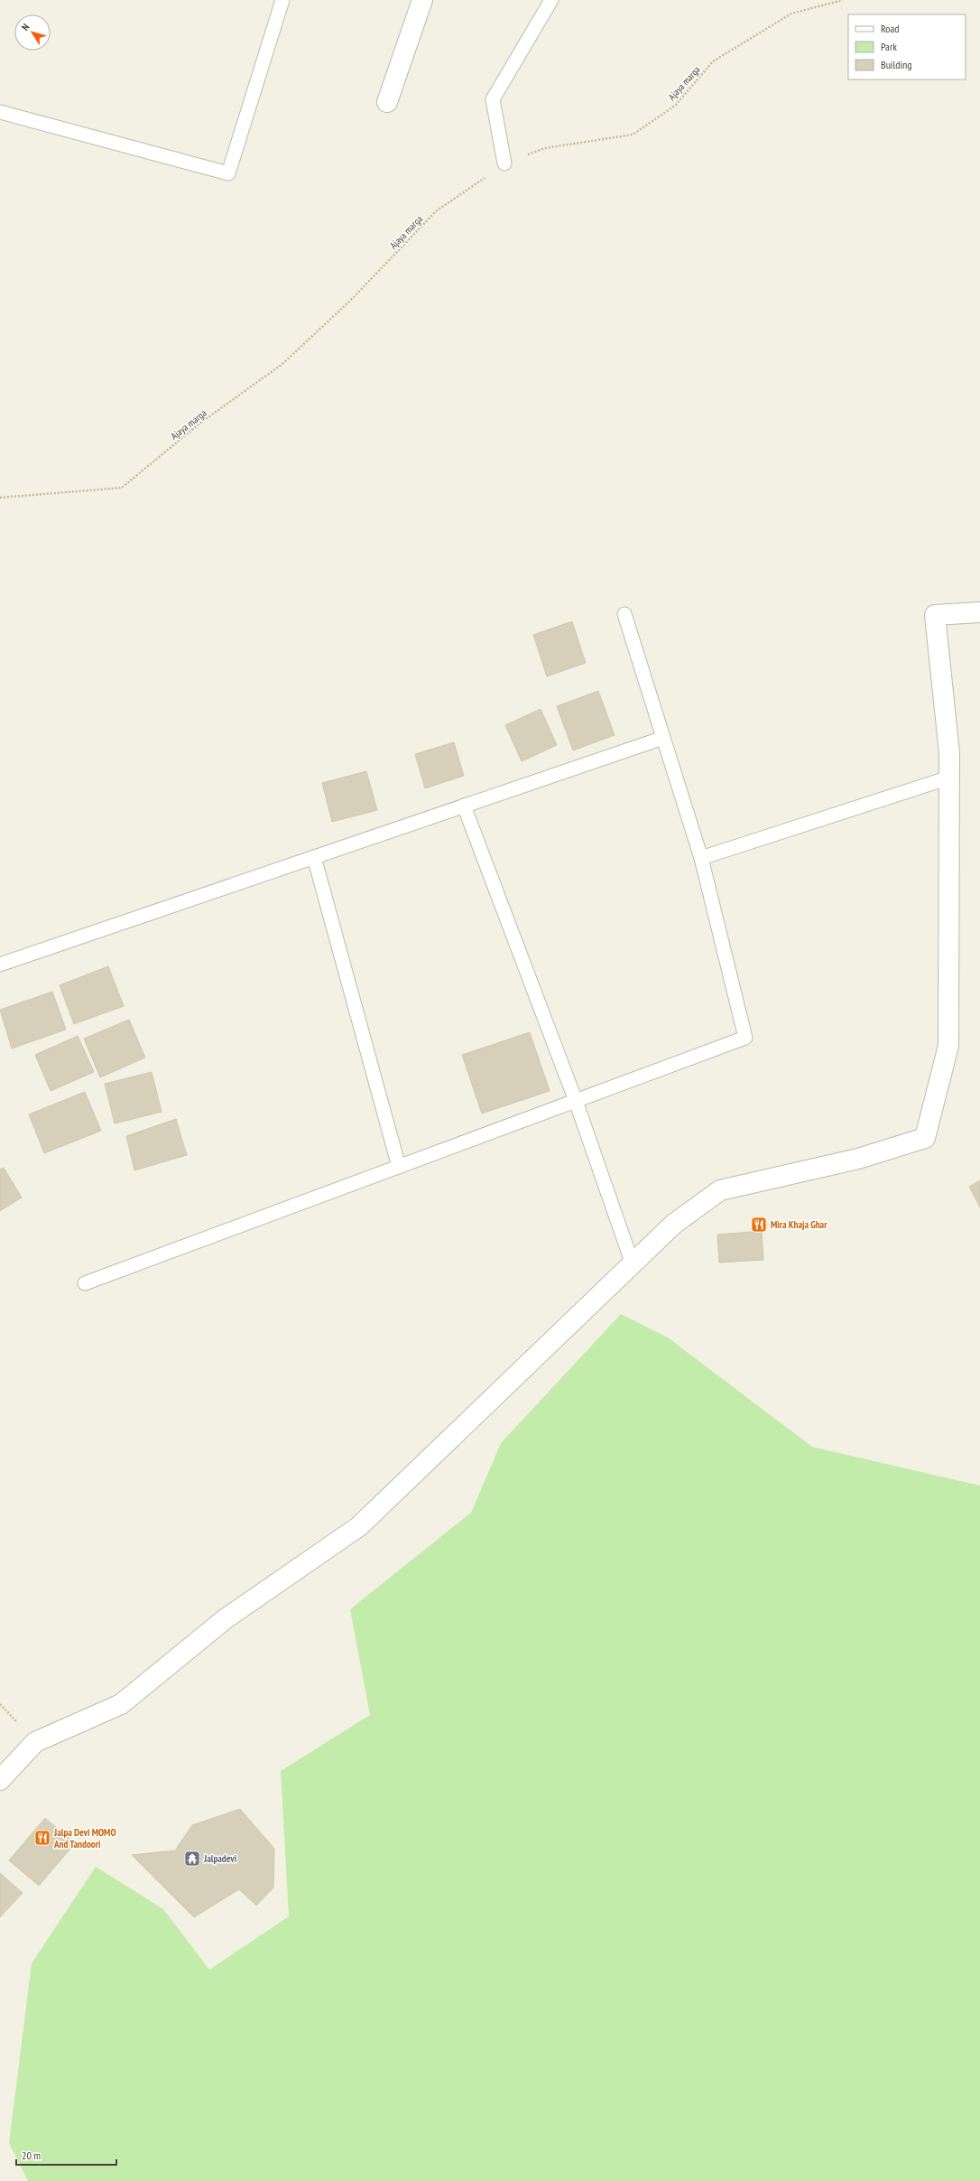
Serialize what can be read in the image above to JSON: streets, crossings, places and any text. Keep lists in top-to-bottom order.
{
  "streets": {
    "path": ["Ajaya marga"]
  },
  "places": {
    "restaurant": ["Mira Khaja Ghar", "Jalpa Devi MOMO And Tandoori"],
    "temple": ["Jalpadevi"]
  },
  "legend": ["Road", "Park", "Building"],
  "scale_bar": "20 m",
  "north": "top left"
}
